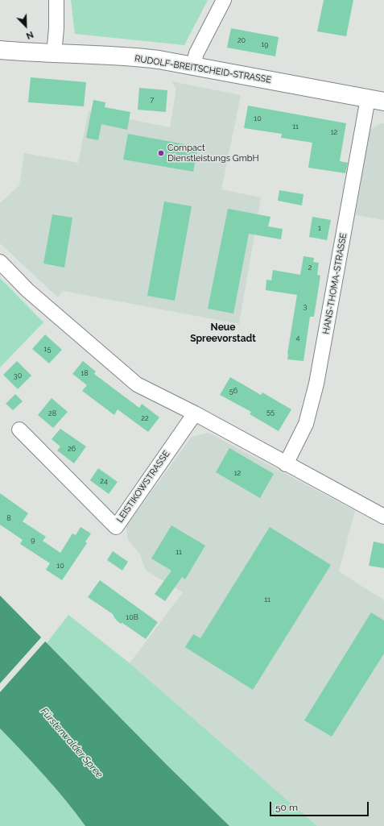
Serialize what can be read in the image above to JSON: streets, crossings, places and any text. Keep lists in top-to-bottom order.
{
  "streets": {
    "main road": ["RUDOLF-BREITSCHEID-STRASSE"],
    "street": ["HANS-THOMA-STRASSE", "LEISTIKOWSTRASSE"]
  },
  "crossings": [
    ["RUDOLF-BREITSCHEID-STRASSE", "HANS-THOMA-STRASSE"]
  ],
  "districts": ["Neue Spreevorstadt"],
  "water": ["Fürstenwalder Spree"],
  "places": ["Compact Dienstleistungs GmbH"],
  "house_numbers": [
    "20",
    "19",
    "7",
    "10",
    "11",
    "12",
    "1",
    "2",
    "3",
    "4",
    "15",
    "18",
    "30",
    "56",
    "55",
    "28",
    "22",
    "26",
    "12",
    "24",
    "8",
    "9",
    "11",
    "10",
    "11",
    "10B"
  ],
  "scale_bar": "50 m",
  "north": "bottom right"
}
